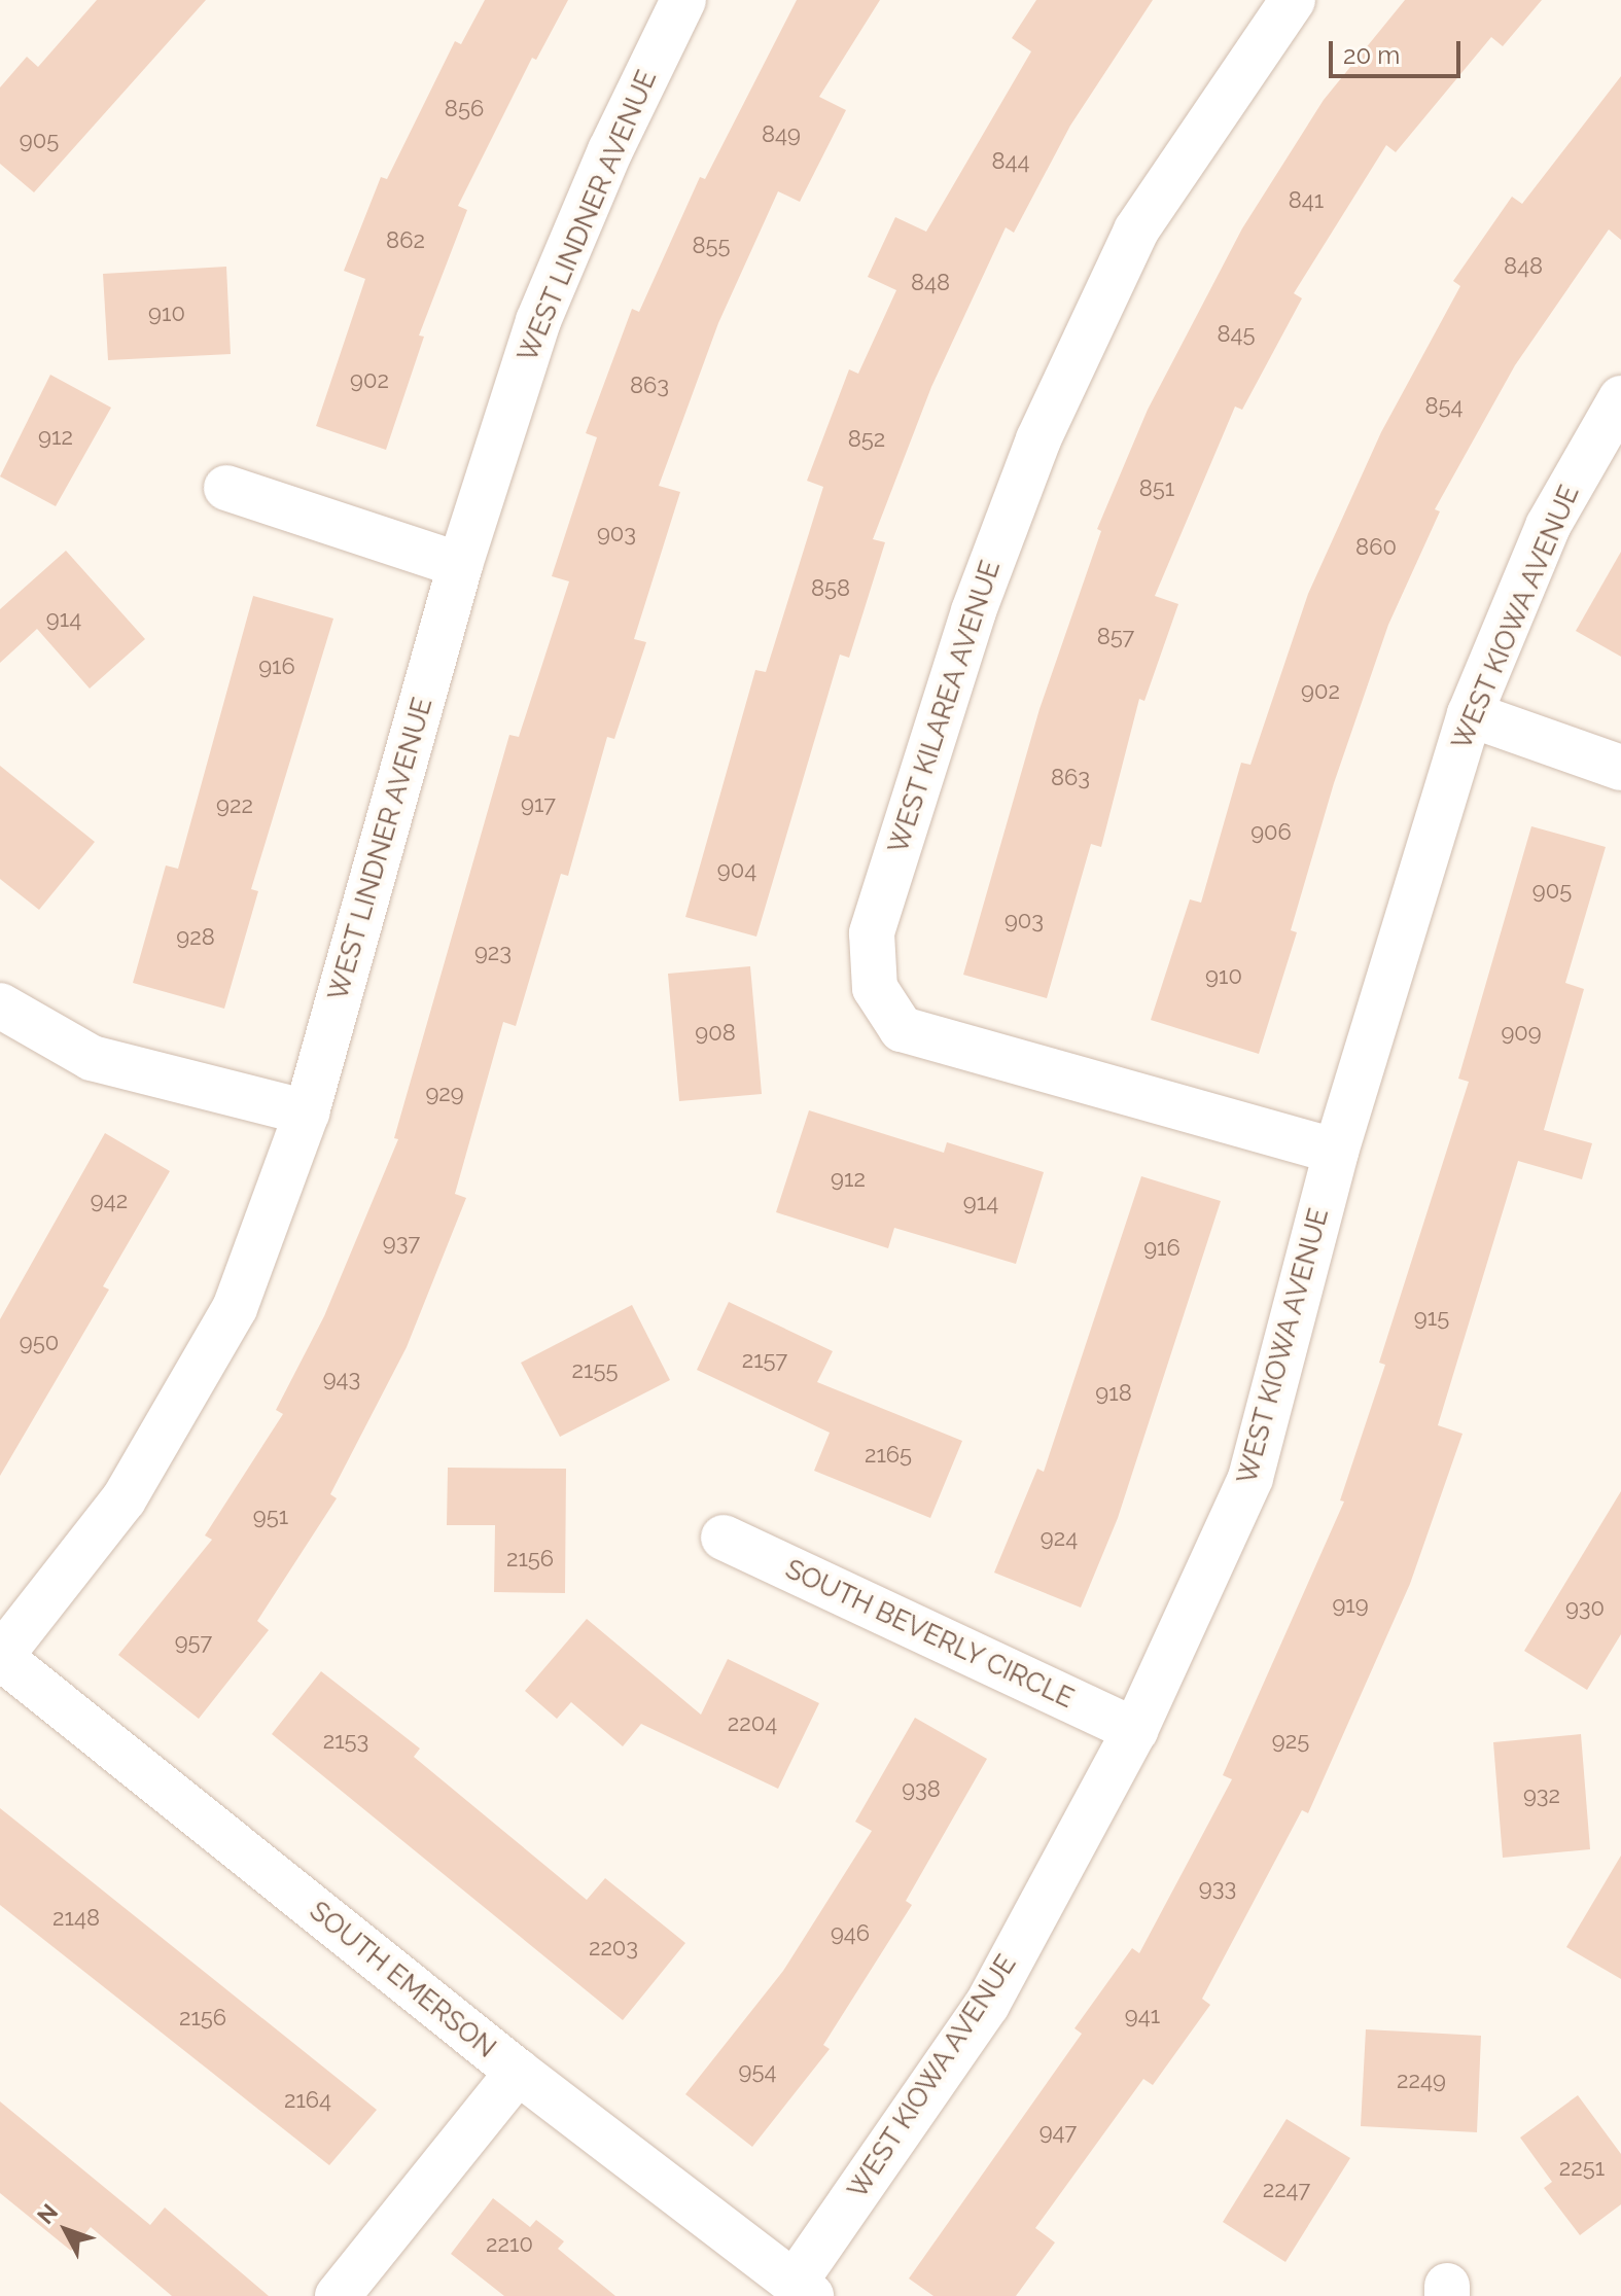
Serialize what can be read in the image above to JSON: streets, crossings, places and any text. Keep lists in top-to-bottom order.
{
  "streets": {
    "street": [
      "WEST LINDNER AVENUE",
      "WEST KIOWA AVENUE",
      "WEST KILAREA AVENUE",
      "SOUTH BEVERLY CIRCLE",
      "SOUTH EMERSON"
    ]
  },
  "crossings": [
    ["WEST LINDNER AVENUE", "SOUTH EMERSON"],
    ["WEST KIOWA AVENUE", "WEST KILAREA AVENUE"],
    ["WEST KIOWA AVENUE", "SOUTH BEVERLY CIRCLE"],
    ["WEST KIOWA AVENUE", "SOUTH EMERSON"]
  ],
  "house_numbers": [
    "856",
    "849",
    "905",
    "844",
    "841",
    "862",
    "855",
    "848",
    "848",
    "910",
    "845",
    "902",
    "863",
    "854",
    "912",
    "852",
    "851",
    "903",
    "860",
    "858",
    "914",
    "857",
    "916",
    "902",
    "863",
    "917",
    "922",
    "906",
    "904",
    "905",
    "903",
    "928",
    "923",
    "910",
    "908",
    "909",
    "929",
    "912",
    "942",
    "914",
    "937",
    "916",
    "915",
    "950",
    "2157",
    "2155",
    "943",
    "918",
    "2165",
    "951",
    "924",
    "2156",
    "919",
    "930",
    "957",
    "2204",
    "2153",
    "925",
    "938",
    "932",
    "933",
    "2148",
    "946",
    "2203",
    "941",
    "2156",
    "954",
    "2249",
    "2164",
    "947",
    "2251",
    "2247",
    "2210"
  ],
  "scale_bar": "20 m",
  "north": "top left"
}
